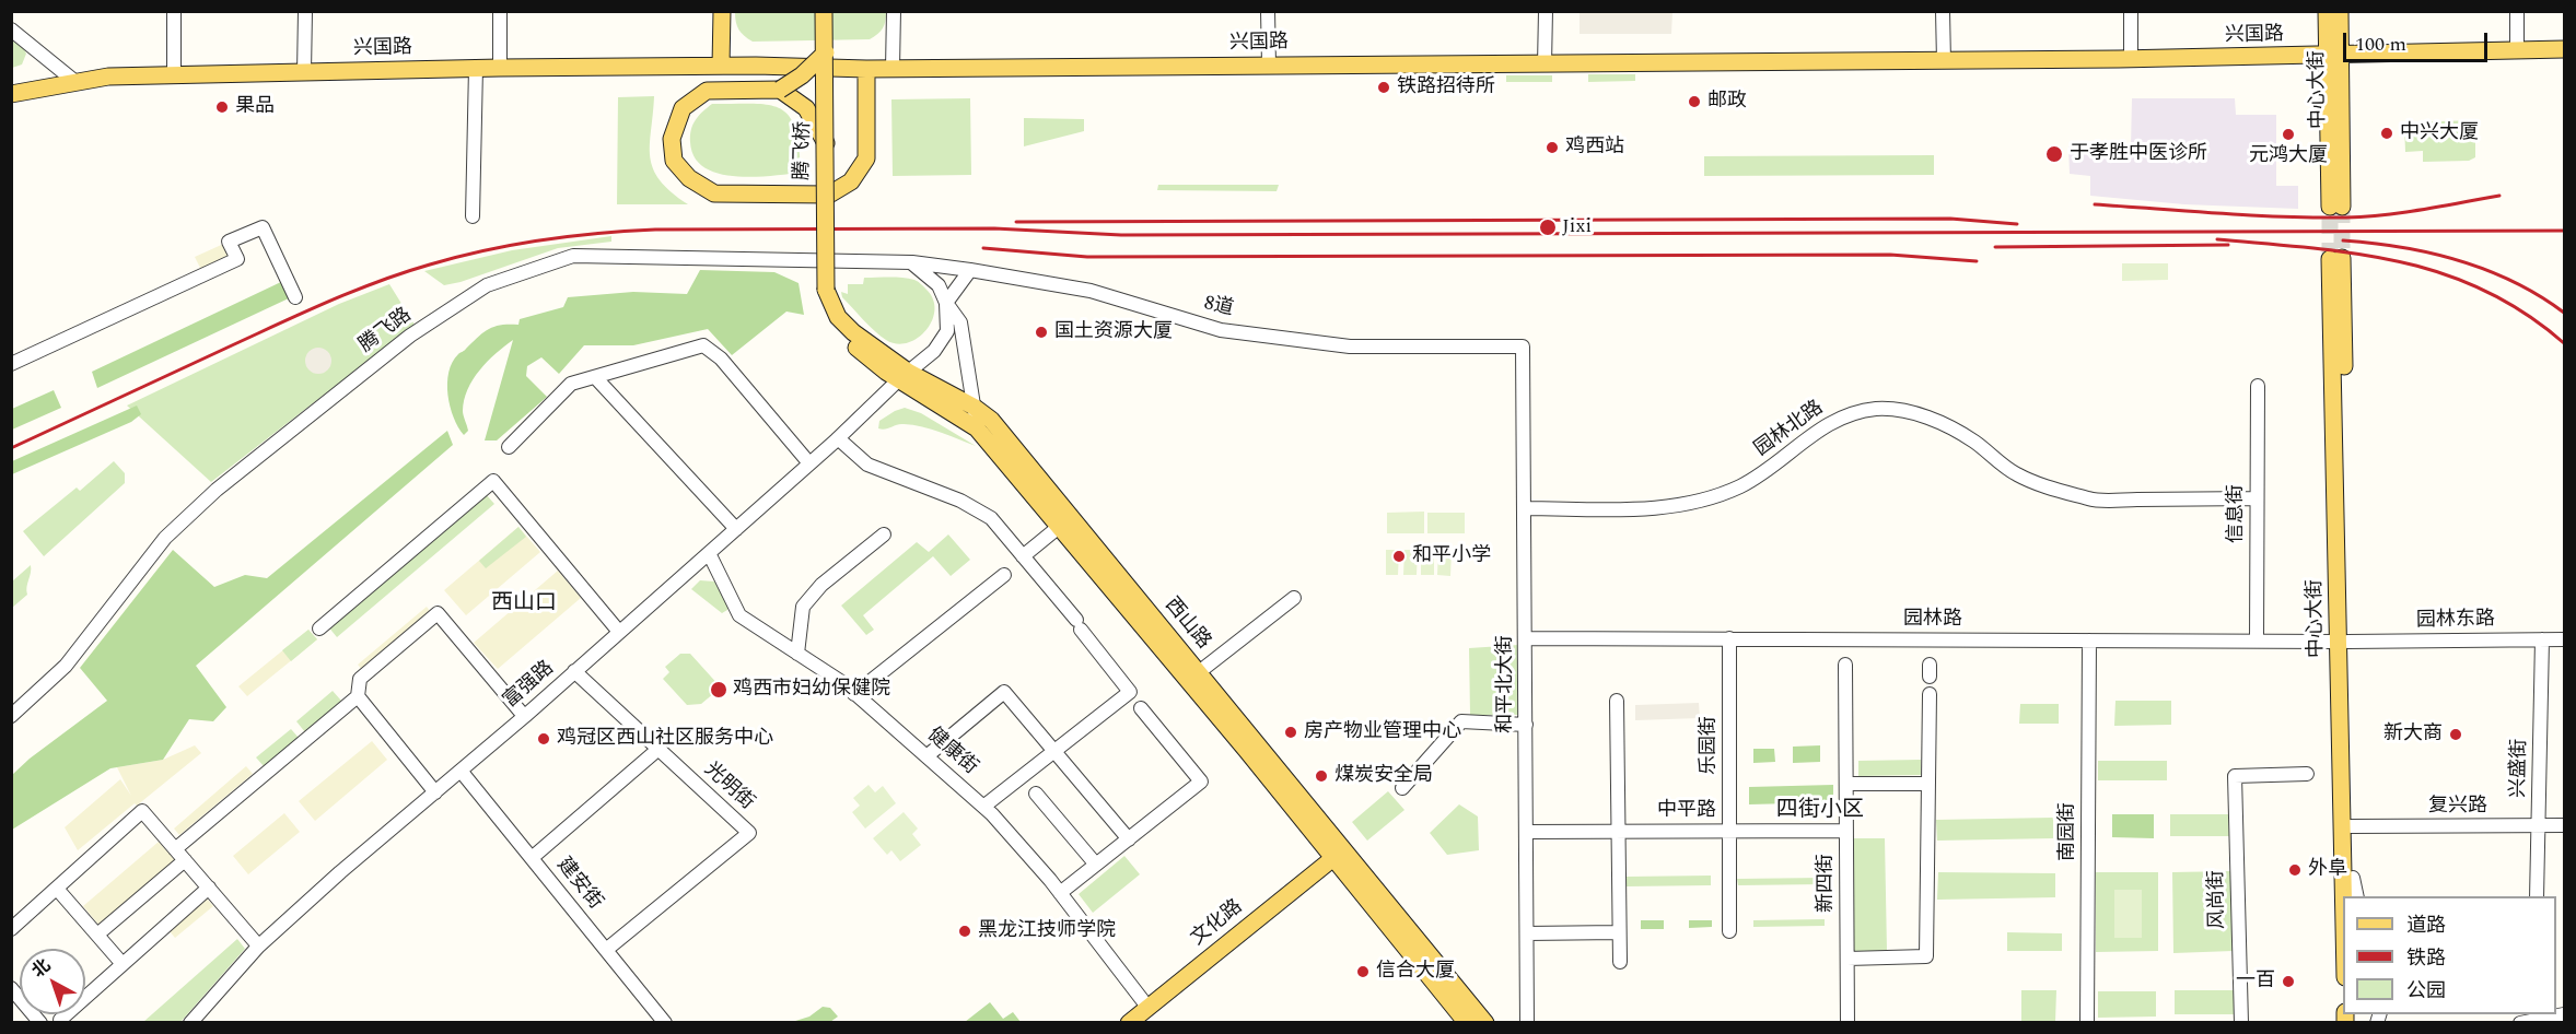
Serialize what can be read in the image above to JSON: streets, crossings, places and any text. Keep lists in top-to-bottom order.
{
  "streets": {
    "main road": [
      "兴国路",
      "中心大街",
      "腾飞桥",
      "西山路",
      "文化路"
    ],
    "street": [
      "8道",
      "腾飞路",
      "园林北路",
      "信息街",
      "园林路",
      "园林东路",
      "和平北大街",
      "富强路",
      "乐园街",
      "健康街",
      "兴盛街",
      "光明街",
      "复兴路",
      "中平路",
      "南园街",
      "新四街",
      "建安街",
      "风尚街"
    ]
  },
  "crossings": [
    ["兴国路", "中心大街"],
    ["中心大街", "园林路"],
    ["中心大街", "园林东路"],
    ["中心大街", "复兴路"],
    ["腾飞桥", "西山路"],
    ["8道", "腾飞路"],
    ["8道", "和平北大街"],
    ["园林北路", "信息街"],
    ["园林北路", "和平北大街"],
    ["信息街", "园林路"],
    ["园林路", "园林东路"],
    ["园林路", "和平北大街"],
    ["园林路", "乐园街"],
    ["园林路", "南园街"],
    ["园林东路", "兴盛街"],
    ["西山路", "富强路"],
    ["西山路", "文化路"],
    ["和平北大街", "中平路"],
    ["富强路", "健康街"],
    ["富强路", "光明街"],
    ["富强路", "建安街"],
    ["乐园街", "中平路"],
    ["健康街", "文化路"],
    ["兴盛街", "复兴路"],
    ["光明街", "建安街"],
    ["中平路", "新四街"]
  ],
  "districts": ["西山口", "四街小区"],
  "places": [
    "铁路招待所",
    "邮政",
    "果品",
    "中兴大厦",
    "元鸿大厦",
    "鸡西站",
    "于孝胜中医诊所",
    "Jixi",
    "国土资源大厦",
    "和平小学",
    "鸡西市妇幼保健院",
    "房产物业管理中心",
    "新大商",
    "鸡冠区西山社区服务中心",
    "煤炭安全局",
    "外阜",
    "黑龙江技师学院",
    "信合大厦",
    "一百"
  ],
  "legend": ["道路", "铁路", "公园"],
  "scale_bar": "100 m",
  "north": "top left"
}
